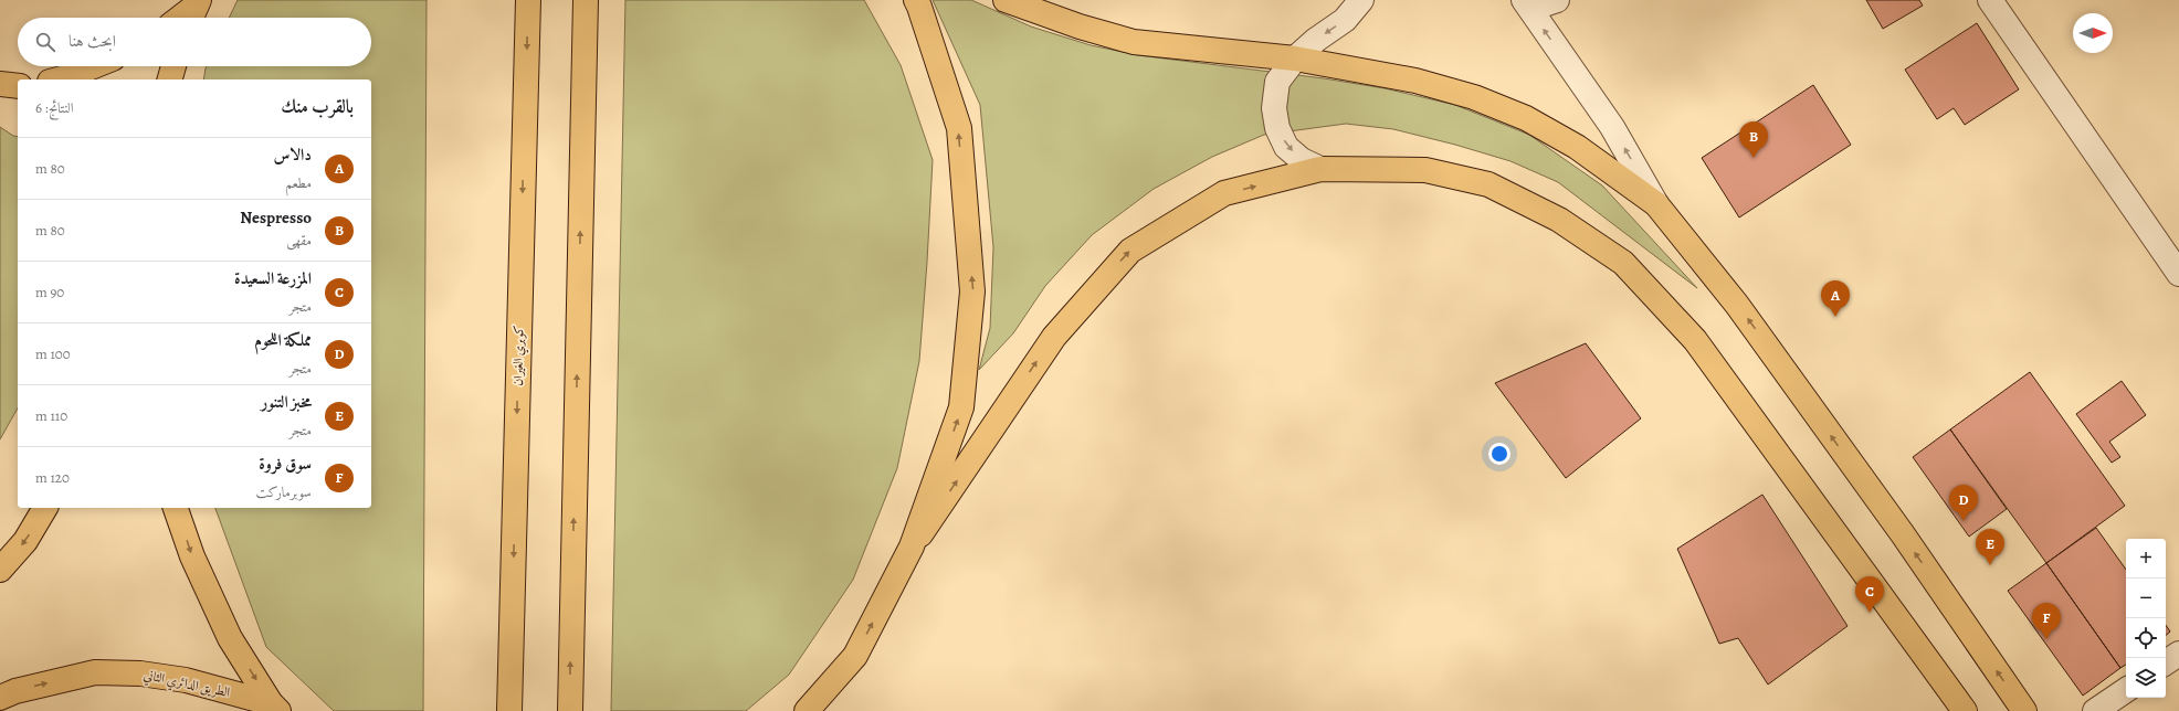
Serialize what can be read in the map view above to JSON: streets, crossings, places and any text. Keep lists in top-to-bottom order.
{
  "streets": {
    "main road": ["كوبري الغيران", "الطريق الدائري الثاني"]
  },
  "one_way": ["الطريق الدائري الثاني"],
  "north": "right",
  "page": {
    "search": "ابحث هنا",
    "heading": ["بالقرب منك", "النتائج: 6"],
    "pins": [
      "B",
      "A",
      "D",
      "E",
      "C",
      "F"
    ],
    "list": [
      {
        "mark": "A",
        "name": "دالاس",
        "note": "مطعم",
        "value": "80 m"
      },
      {
        "mark": "B",
        "name": "Nespresso",
        "note": "مقهى",
        "value": "80 m"
      },
      {
        "mark": "C",
        "name": "المزرعة السعيدة",
        "note": "متجر",
        "value": "90 m"
      },
      {
        "mark": "D",
        "name": "مملكة اللحوم",
        "note": "متجر",
        "value": "100 m"
      },
      {
        "mark": "E",
        "name": "مخبز التنور",
        "note": "متجر",
        "value": "110 m"
      },
      {
        "mark": "F",
        "name": "سوق فروة",
        "note": "سوبرماركت",
        "value": "120 m"
      }
    ],
    "map_buttons": ["+", "−"]
  }
}
